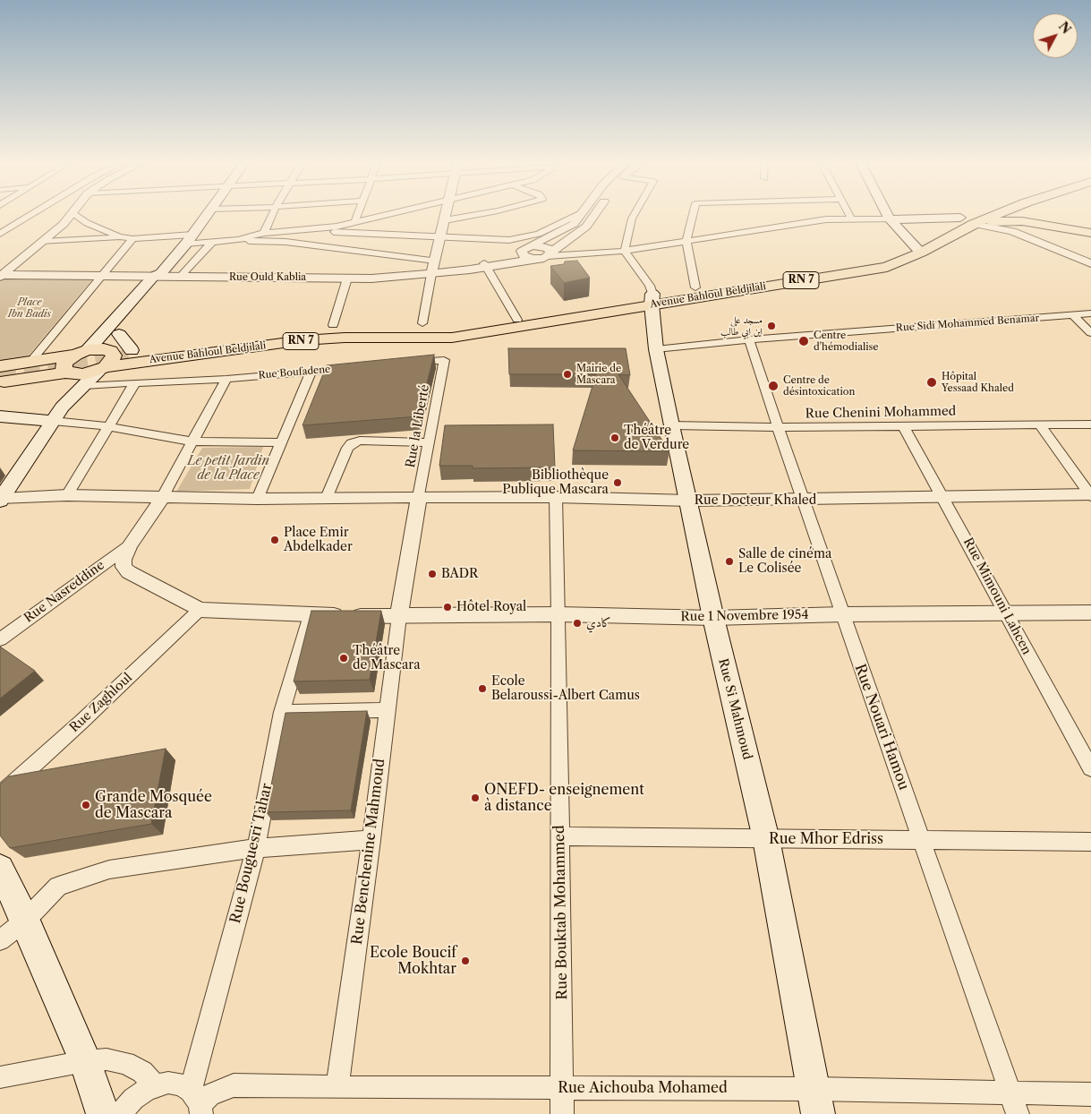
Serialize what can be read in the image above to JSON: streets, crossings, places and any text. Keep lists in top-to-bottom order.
{
  "streets": {
    "main road": ["RN 7", "Avenue Bahloul Beldjilali", "Rue Si Mahmoud"],
    "street": [
      "Rue Ould Kablia",
      "Rue Sidi Mohammed Benamar",
      "Rue Boufadene",
      "Rue Chenini Mohammed",
      "Rue la Liberté",
      "Rue Docteur Khaled",
      "Rue Nasreddine",
      "Rue Mimouni Lahcen",
      "Rue 1 Novembre 1954",
      "Rue Zaghloul",
      "Rue Nouari Hamou",
      "Rue Mhor Edriss",
      "Rue Benchenine Mahmoud",
      "Rue Bouguesri Tahar",
      "Rue Bouktab Mohammed",
      "Rue Aichouba Mohamed"
    ]
  },
  "crossings": [
    ["Avenue Bahloul Beldjilali", "Rue Si Mahmoud"],
    ["Rue Sidi Mohammed Benamar", "Rue Si Mahmoud"],
    ["Rue Sidi Mohammed Benamar", "Rue Nouari Hamou"],
    ["Rue Chenini Mohammed", "Rue Mimouni Lahcen"],
    ["Rue Chenini Mohammed", "Rue Si Mahmoud"],
    ["Rue Chenini Mohammed", "Rue Nouari Hamou"],
    ["Rue la Liberté", "Rue Docteur Khaled"],
    ["Rue Docteur Khaled", "Rue Mimouni Lahcen"],
    ["Rue Docteur Khaled", "Rue Si Mahmoud"],
    ["Rue Docteur Khaled", "Rue Nouari Hamou"],
    ["Rue Docteur Khaled", "Rue Bouktab Mohammed"],
    ["Rue Mimouni Lahcen", "Rue 1 Novembre 1954"],
    ["Rue 1 Novembre 1954", "Rue Zaghloul"],
    ["Rue 1 Novembre 1954", "Rue Si Mahmoud"],
    ["Rue 1 Novembre 1954", "Rue Nouari Hamou"],
    ["Rue 1 Novembre 1954", "Rue Benchenine Mahmoud"],
    ["Rue 1 Novembre 1954", "Rue Bouguesri Tahar"],
    ["Rue 1 Novembre 1954", "Rue Bouktab Mohammed"],
    ["Rue Si Mahmoud", "Rue Mhor Edriss"],
    ["Rue Si Mahmoud", "Rue Aichouba Mohamed"],
    ["Rue Nouari Hamou", "Rue Mhor Edriss"],
    ["Rue Nouari Hamou", "Rue Aichouba Mohamed"],
    ["Rue Mhor Edriss", "Rue Bouktab Mohammed"],
    ["Rue Benchenine Mahmoud", "Rue Aichouba Mohamed"],
    ["Rue Bouguesri Tahar", "Rue Aichouba Mohamed"],
    ["Rue Bouktab Mohammed", "Rue Aichouba Mohamed"]
  ],
  "parks": ["Place Ibn Badis", "Le petit Jardin de la Place"],
  "places": [
    "مسجد علي اين ابي طالب",
    "Centre d'hémodialise",
    "Mairie de Mascara",
    "Hôpital Yessaad Khaled",
    "Centre de désintoxication",
    "Théâtre de Verdure",
    "Bibliothèque Publique Mascara",
    "Place Emir Abdelkader",
    "Salle de cinéma Le Colisée",
    "BADR",
    "Hôtel Royal",
    "كادي",
    "Théâtre de Mascara",
    "Ecole Belaroussi-Albert Camus",
    "ONEFD- enseignement à distance",
    "Grande Mosquée de Mascara",
    "Ecole Boucif Mokhtar"
  ],
  "north": "top right"
}
